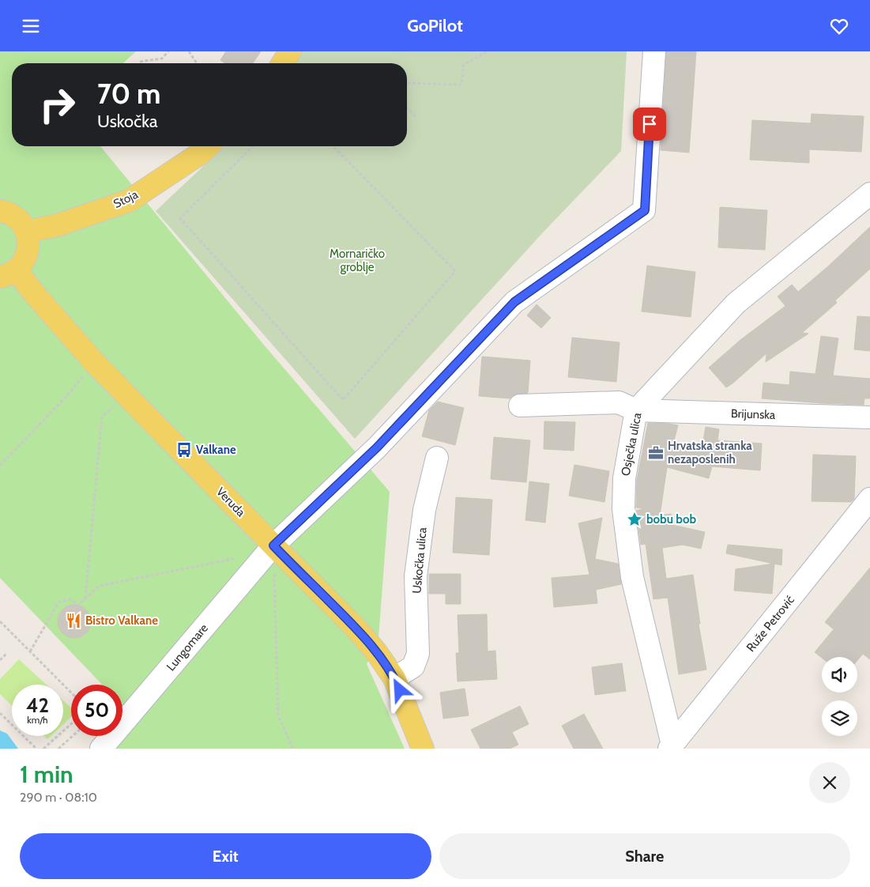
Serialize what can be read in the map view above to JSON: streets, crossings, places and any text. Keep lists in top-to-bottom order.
{
  "streets": {
    "main road": ["Stoja", "Veruda"],
    "street": [
      "Brijunska",
      "Osječka ulica",
      "Uskočka ulica",
      "Ruže Petrović",
      "Lungomare"
    ]
  },
  "crossings": [
    ["Brijunska", "Osječka ulica"],
    ["Osječka ulica", "Ruže Petrović"],
    ["Veruda", "Uskočka ulica"],
    ["Veruda", "Lungomare"]
  ],
  "parks": ["Mornaričko groblje"],
  "places": {
    "bus stop": ["Valkane"],
    "office": ["Hrvatska stranka nezaposlenih"],
    "place": ["bobu bob"],
    "restaurant": ["Bistro Valkane"]
  },
  "page": {
    "header": "GoPilot",
    "turn": ["70 m", "Uskočka"],
    "speed": "42 km/h",
    "limit": "50",
    "heading": ["1 min", "290 m · 08:10"],
    "buttons": ["Exit", "Share"]
  }
}
